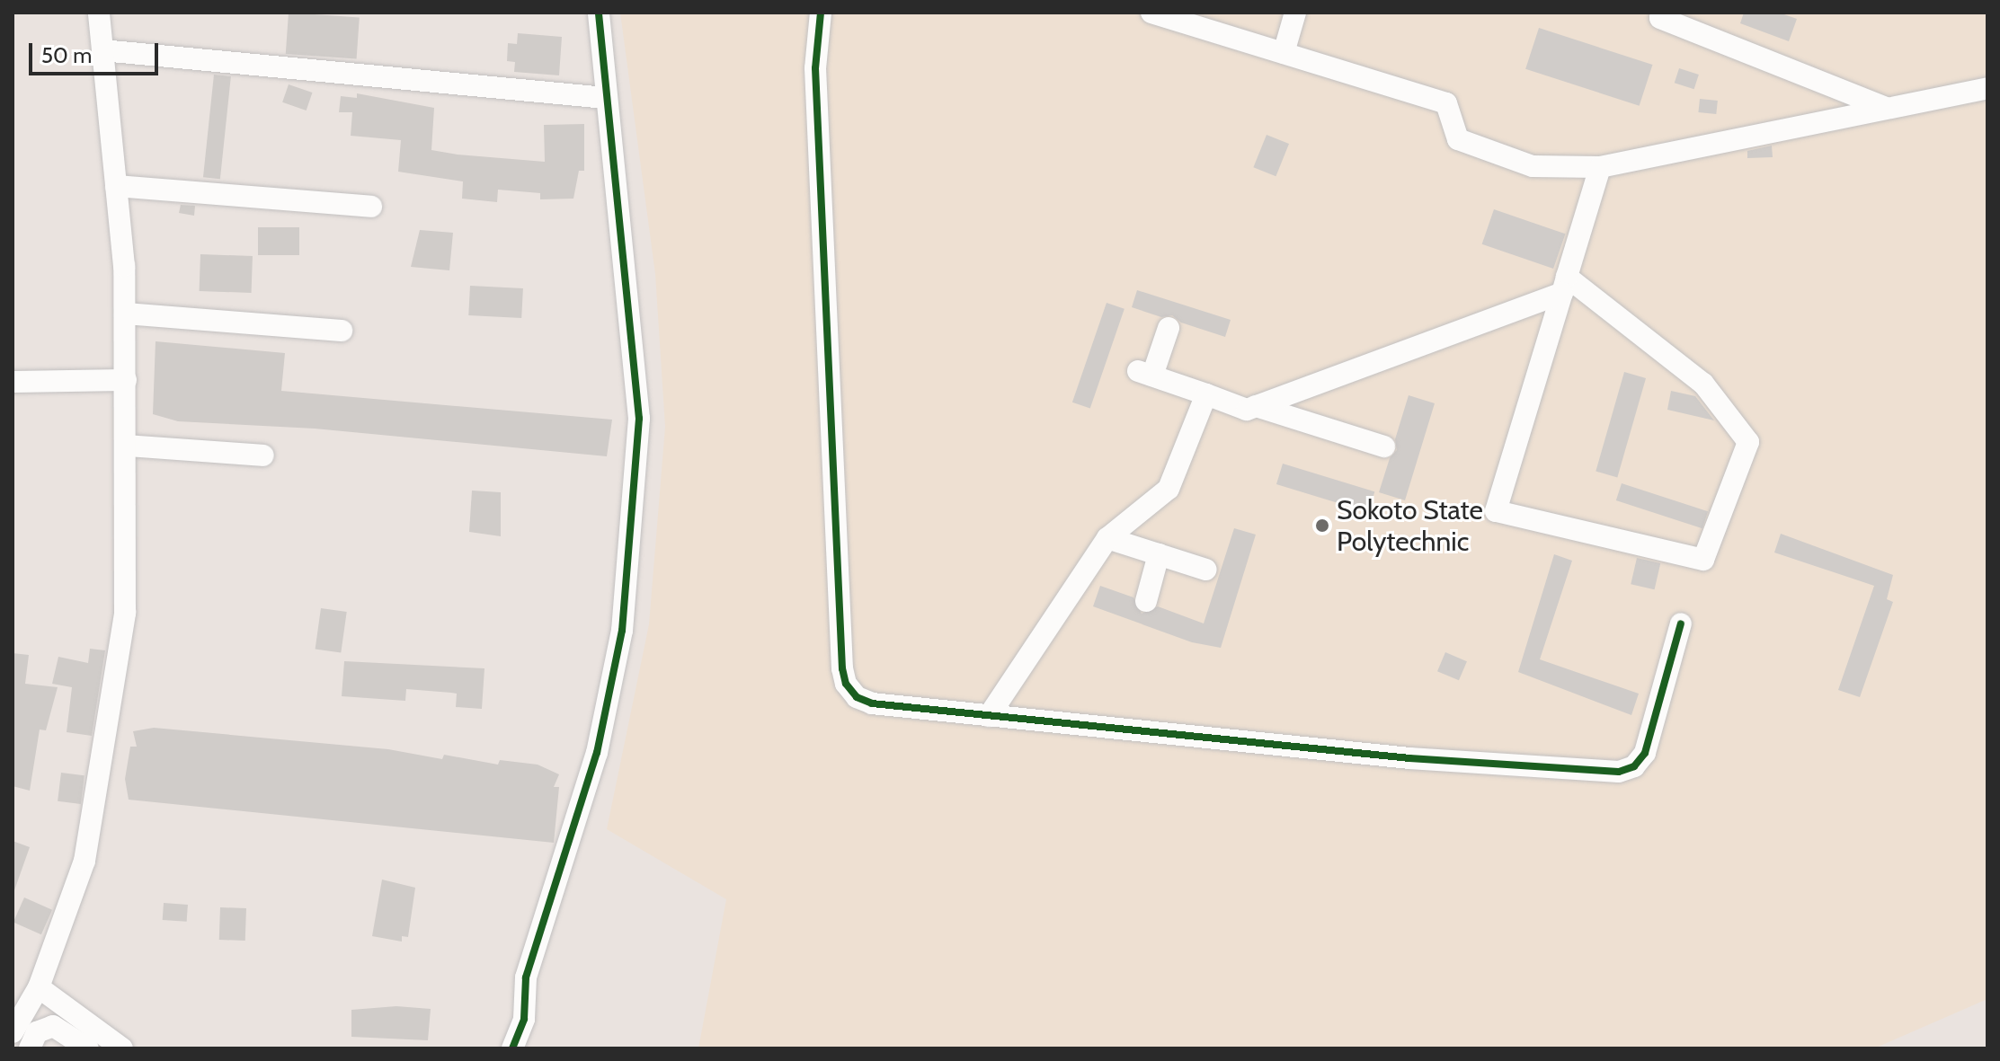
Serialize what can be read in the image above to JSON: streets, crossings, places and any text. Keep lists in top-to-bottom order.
{
  "places": ["Sokoto State Polytechnic"],
  "scale_bar": "50 m"
}
